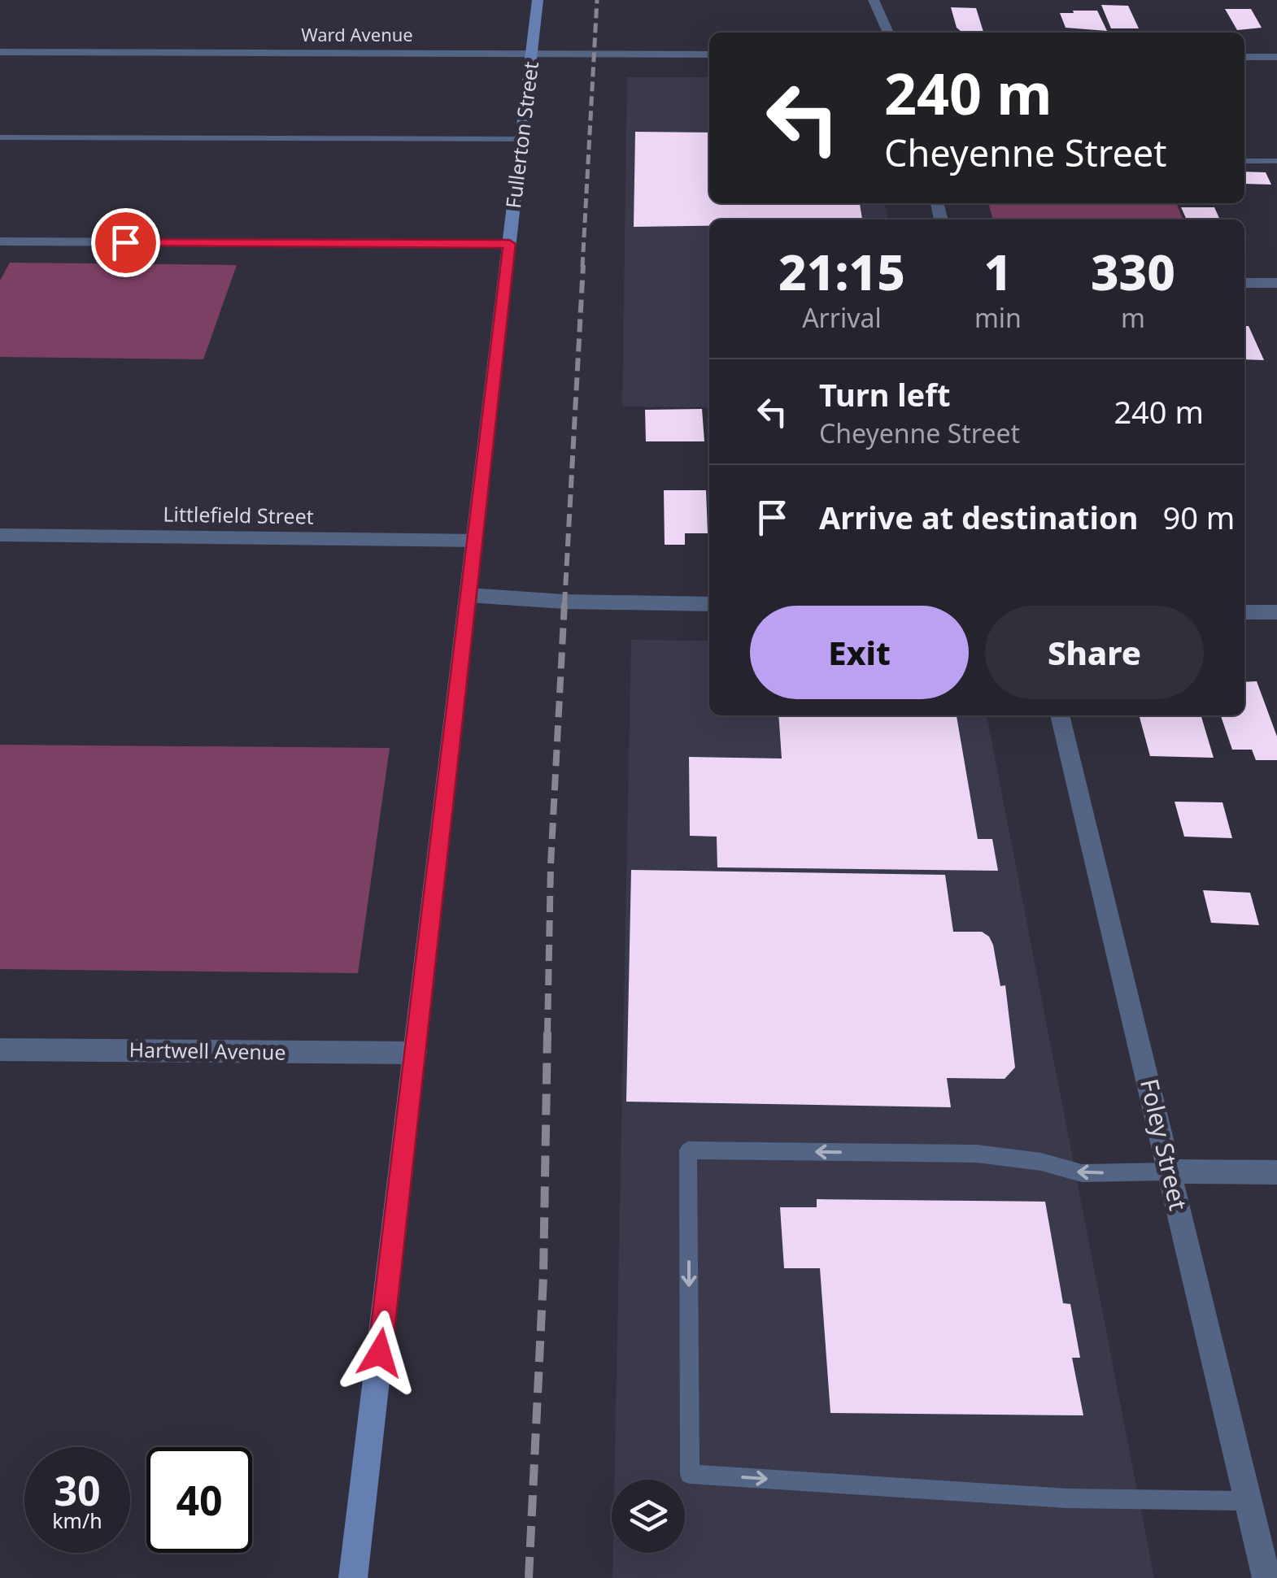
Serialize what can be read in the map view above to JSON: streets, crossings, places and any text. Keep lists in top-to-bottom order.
{
  "streets": {
    "street": [
      "Ward Avenue",
      "Fullerton Street",
      "Littlefield Street",
      "Hartwell Avenue",
      "Foley Street"
    ]
  },
  "crossings": [
    ["Ward Avenue", "Fullerton Street"],
    ["Fullerton Street", "Littlefield Street"],
    ["Fullerton Street", "Hartwell Avenue"]
  ],
  "page": {
    "turn": ["240 m", "Cheyenne Street"],
    "eta": [
      "21:15",
      "Arrival",
      "1",
      "min",
      "330",
      "m"
    ],
    "list": [
      {
        "name": "Turn left",
        "note": "Cheyenne Street",
        "value": "240 m"
      },
      {
        "name": "Arrive at destination",
        "value": "90 m"
      }
    ],
    "buttons": ["Exit", "Share"],
    "speed": "30 km/h",
    "limit": "40"
  }
}
